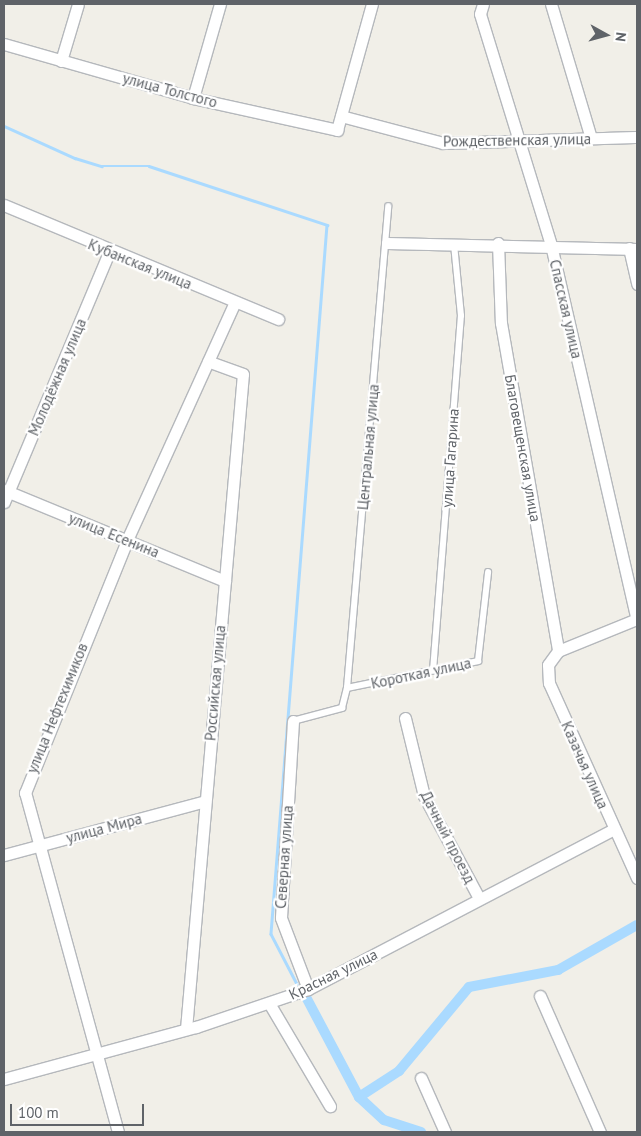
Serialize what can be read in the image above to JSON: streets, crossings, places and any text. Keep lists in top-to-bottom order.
{
  "streets": {
    "street": [
      "улица Толстого",
      "Рождественская улица",
      "Кубанская улица",
      "Спасская улица",
      "Молодёжная улица",
      "Благовещенская улица",
      "улица Есенина",
      "Российская улица",
      "улица Нефтехимиков",
      "Казачья улица",
      "улица Мира",
      "Дачный проезд",
      "Северная улица",
      "Красная улица"
    ],
    "lane": ["Центральная улица", "улица Гагарина", "Короткая улица"]
  },
  "crossings": [
    ["улица Толстого", "Рождественская улица"],
    ["Рождественская улица", "Спасская улица"],
    ["Кубанская улица", "Молодёжная улица"],
    ["Кубанская улица", "улица Нефтехимиков"],
    ["Молодёжная улица", "улица Есенина"],
    ["Центральная улица", "Короткая улица"],
    ["Благовещенская улица", "Казачья улица"],
    ["улица Гагарина", "Короткая улица"],
    ["улица Есенина", "Российская улица"],
    ["улица Есенина", "улица Нефтехимиков"],
    ["Российская улица", "улица Нефтехимиков"],
    ["Российская улица", "улица Мира"],
    ["Российская улица", "Красная улица"],
    ["улица Нефтехимиков", "улица Мира"],
    ["улица Нефтехимиков", "Красная улица"],
    ["Казачья улица", "Красная улица"],
    ["Дачный проезд", "Красная улица"],
    ["Северная улица", "Красная улица"]
  ],
  "scale_bar": "100 m",
  "north": "right"
}
